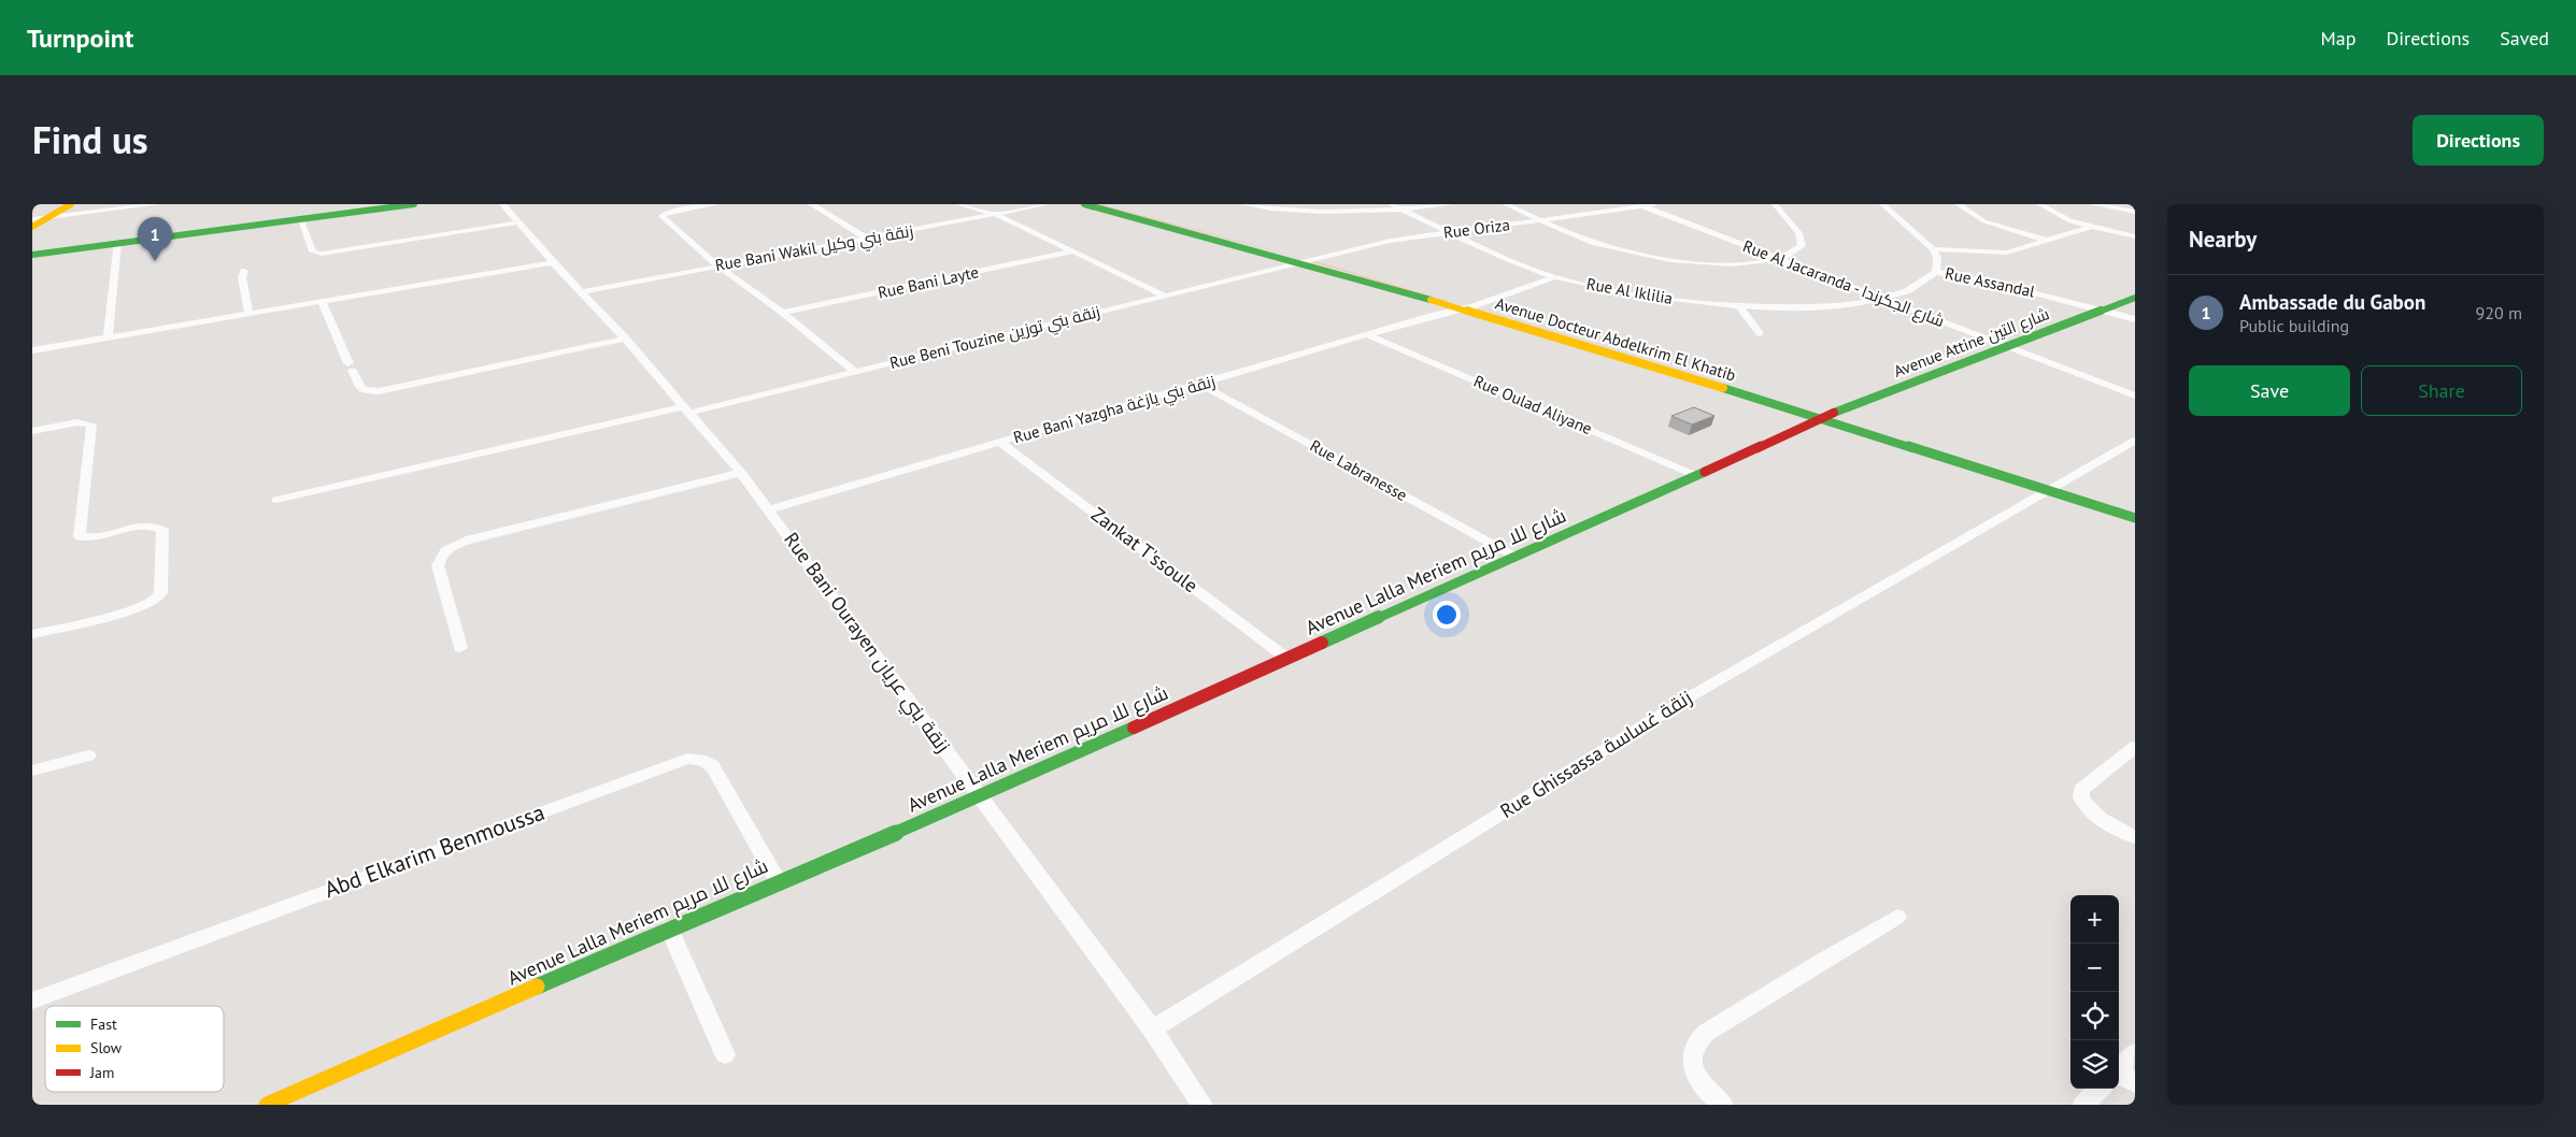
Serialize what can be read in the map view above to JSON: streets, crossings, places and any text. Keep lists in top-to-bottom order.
{
  "streets": {
    "main road": ["Avenue Docteur Abdelkrim El Khatib", "Avenue Attine شارع التين", "Avenue Lalla Meriem شارع للا مريم"],
    "street": [
      "Rue Oriza",
      "Rue Bani Wakil زنقة بني وكيل",
      "Rue Bani Layte",
      "Rue Assandal",
      "Rue Al Jacaranda - شارع الجكرندا",
      "Rue Al Iklilia",
      "Rue Beni Touzine زنقة بني توزين",
      "Rue Oulad Aliyane",
      "Rue Bani Yazgha زنقة بني يازغة",
      "Rue Labranesse",
      "Zankat T'ssoule",
      "Rue Bani Ourayen زنقة بني عريان",
      "Rue Ghissassa زنقة غساسة",
      "Abd Elkarim Benmoussa"
    ]
  },
  "crossings": [
    ["Rue Oriza", "Rue Al Jacaranda - شارع الجكرندا"],
    ["Rue Oriza", "Rue Al Iklilia"],
    ["Rue Oriza", "Rue Beni Touzine زنقة بني توزين"],
    ["Rue Oriza", "Avenue Docteur Abdelkrim El Khatib"],
    ["Rue Bani Wakil زنقة بني وكيل", "Rue Bani Ourayen زنقة بني عريان"],
    ["Rue Assandal", "Rue Al Iklilia"],
    ["Rue Assandal", "Avenue Attine شارع التين"],
    ["Rue Al Jacaranda - شارع الجكرندا", "Rue Al Iklilia"],
    ["Rue Al Jacaranda - شارع الجكرندا", "Avenue Attine شارع التين"],
    ["Rue Al Iklilia", "Rue Bani Yazgha زنقة بني يازغة"],
    ["Rue Beni Touzine زنقة بني توزين", "Avenue Docteur Abdelkrim El Khatib"],
    ["Rue Beni Touzine زنقة بني توزين", "Rue Bani Ourayen زنقة بني عريان"],
    ["Avenue Docteur Abdelkrim El Khatib", "Avenue Attine شارع التين"],
    ["Avenue Docteur Abdelkrim El Khatib", "Rue Bani Yazgha زنقة بني يازغة"],
    ["Avenue Docteur Abdelkrim El Khatib", "Avenue Lalla Meriem شارع للا مريم"],
    ["Avenue Docteur Abdelkrim El Khatib", "Rue Ghissassa زنقة غساسة"],
    ["Avenue Attine شارع التين", "Avenue Lalla Meriem شارع للا مريم"],
    ["Rue Oulad Aliyane", "Rue Bani Yazgha زنقة بني يازغة"],
    ["Rue Oulad Aliyane", "Avenue Lalla Meriem شارع للا مريم"],
    ["Rue Bani Yazgha زنقة بني يازغة", "Rue Labranesse"],
    ["Rue Bani Yazgha زنقة بني يازغة", "Zankat T'ssoule"],
    ["Rue Bani Yazgha زنقة بني يازغة", "Rue Bani Ourayen زنقة بني عريان"],
    ["Rue Labranesse", "Avenue Lalla Meriem شارع للا مريم"],
    ["Zankat T'ssoule", "Avenue Lalla Meriem شارع للا مريم"],
    ["Avenue Lalla Meriem شارع للا مريم", "Rue Bani Ourayen زنقة بني عريان"],
    ["Avenue Lalla Meriem شارع للا مريم", "Abd Elkarim Benmoussa"],
    ["Rue Bani Ourayen زنقة بني عريان", "Rue Ghissassa زنقة غساسة"]
  ],
  "legend": ["Fast", "Slow", "Jam"],
  "page": {
    "header": "Turnpoint",
    "nav": ["Map", "Directions", "Saved"],
    "title": "Find us",
    "buttons": [
      "Directions",
      ["Save", "Share"]
    ],
    "heading": "Nearby",
    "pins": "1",
    "list": [
      {
        "mark": "1",
        "name": "Ambassade du Gabon",
        "note": "Public building",
        "value": "920 m"
      }
    ],
    "map_buttons": ["+", "−"]
  }
}
